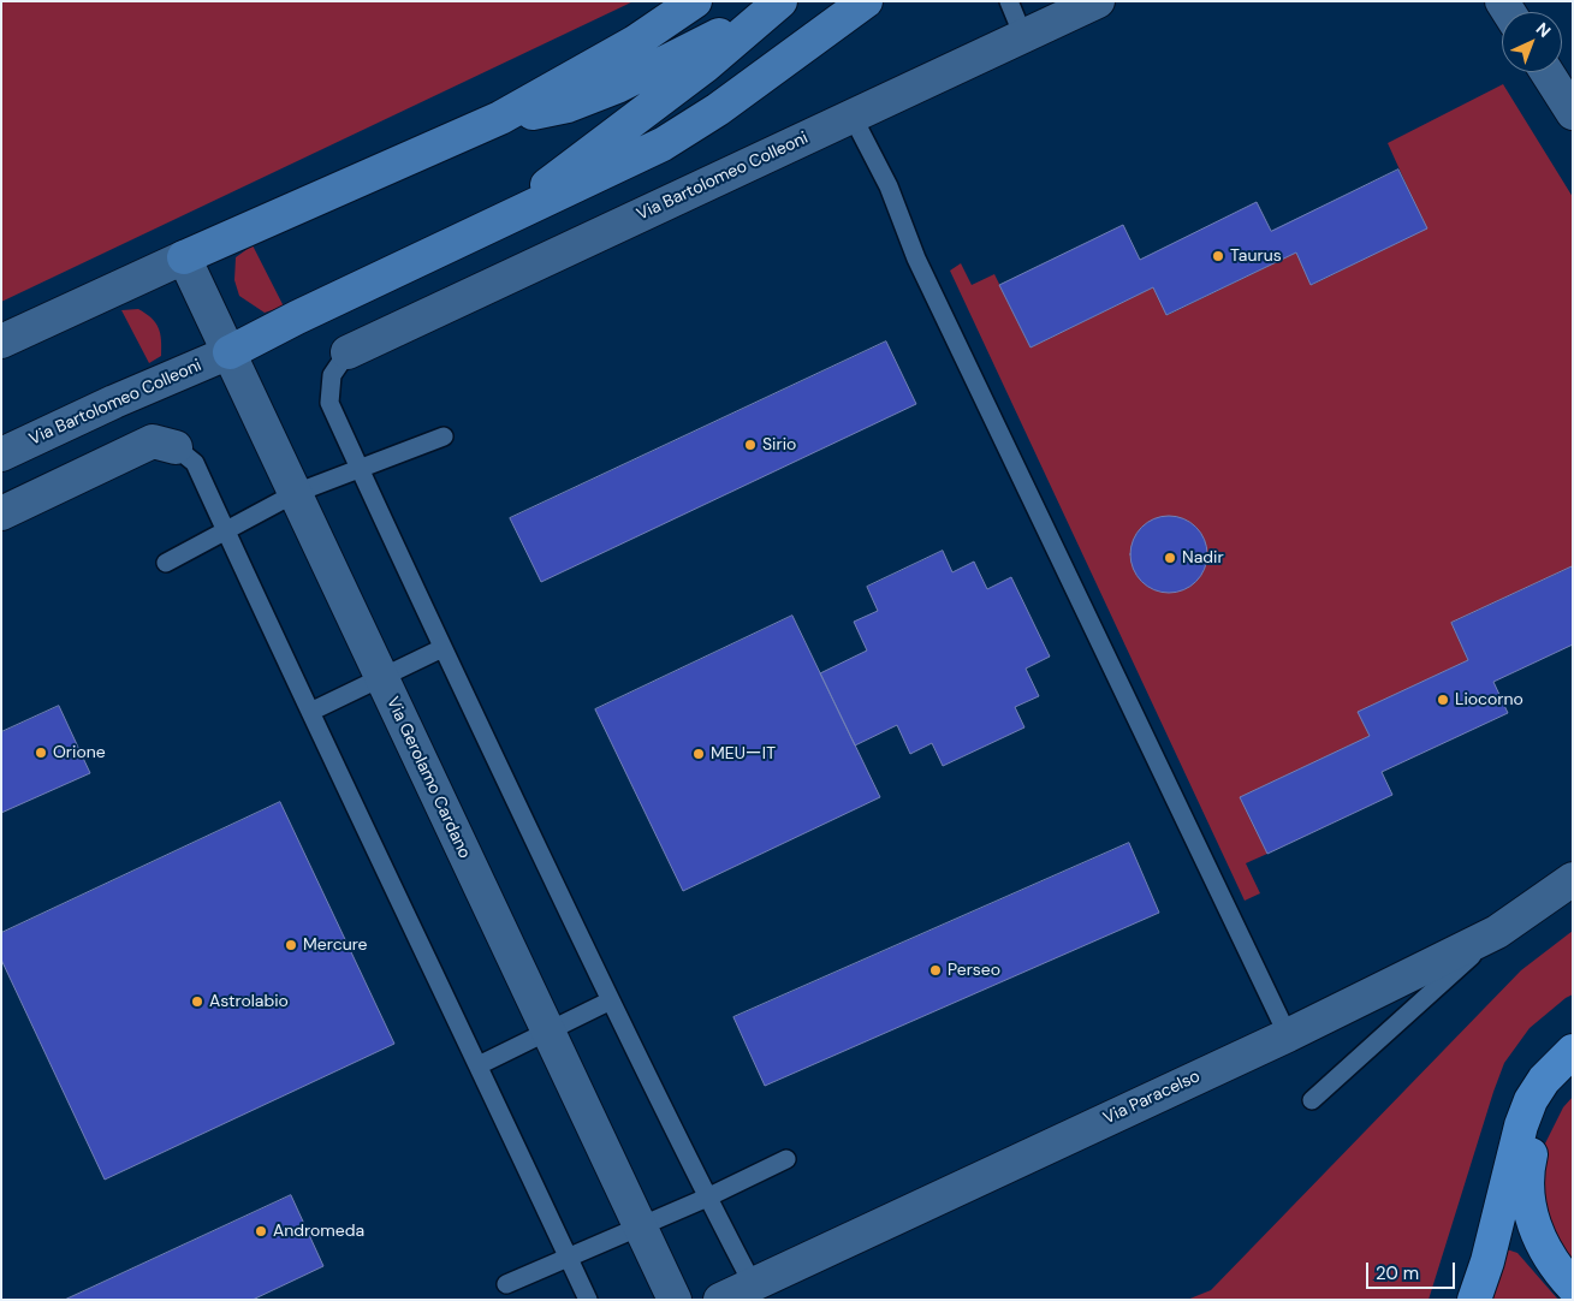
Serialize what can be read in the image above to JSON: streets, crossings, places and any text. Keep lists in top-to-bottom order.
{
  "streets": {
    "street": ["Via Bartolomeo Colleoni", "Via Gerolamo Cardano", "Via Paracelso"]
  },
  "crossings": [
    ["Via Bartolomeo Colleoni", "Via Gerolamo Cardano"]
  ],
  "places": [
    "Taurus",
    "Sirio",
    "Nadir",
    "Liocorno",
    "Orione",
    "MEUーIT",
    "Mercure",
    "Perseo",
    "Astrolabio",
    "Andromeda"
  ],
  "scale_bar": "20 m",
  "north": "top right"
}
